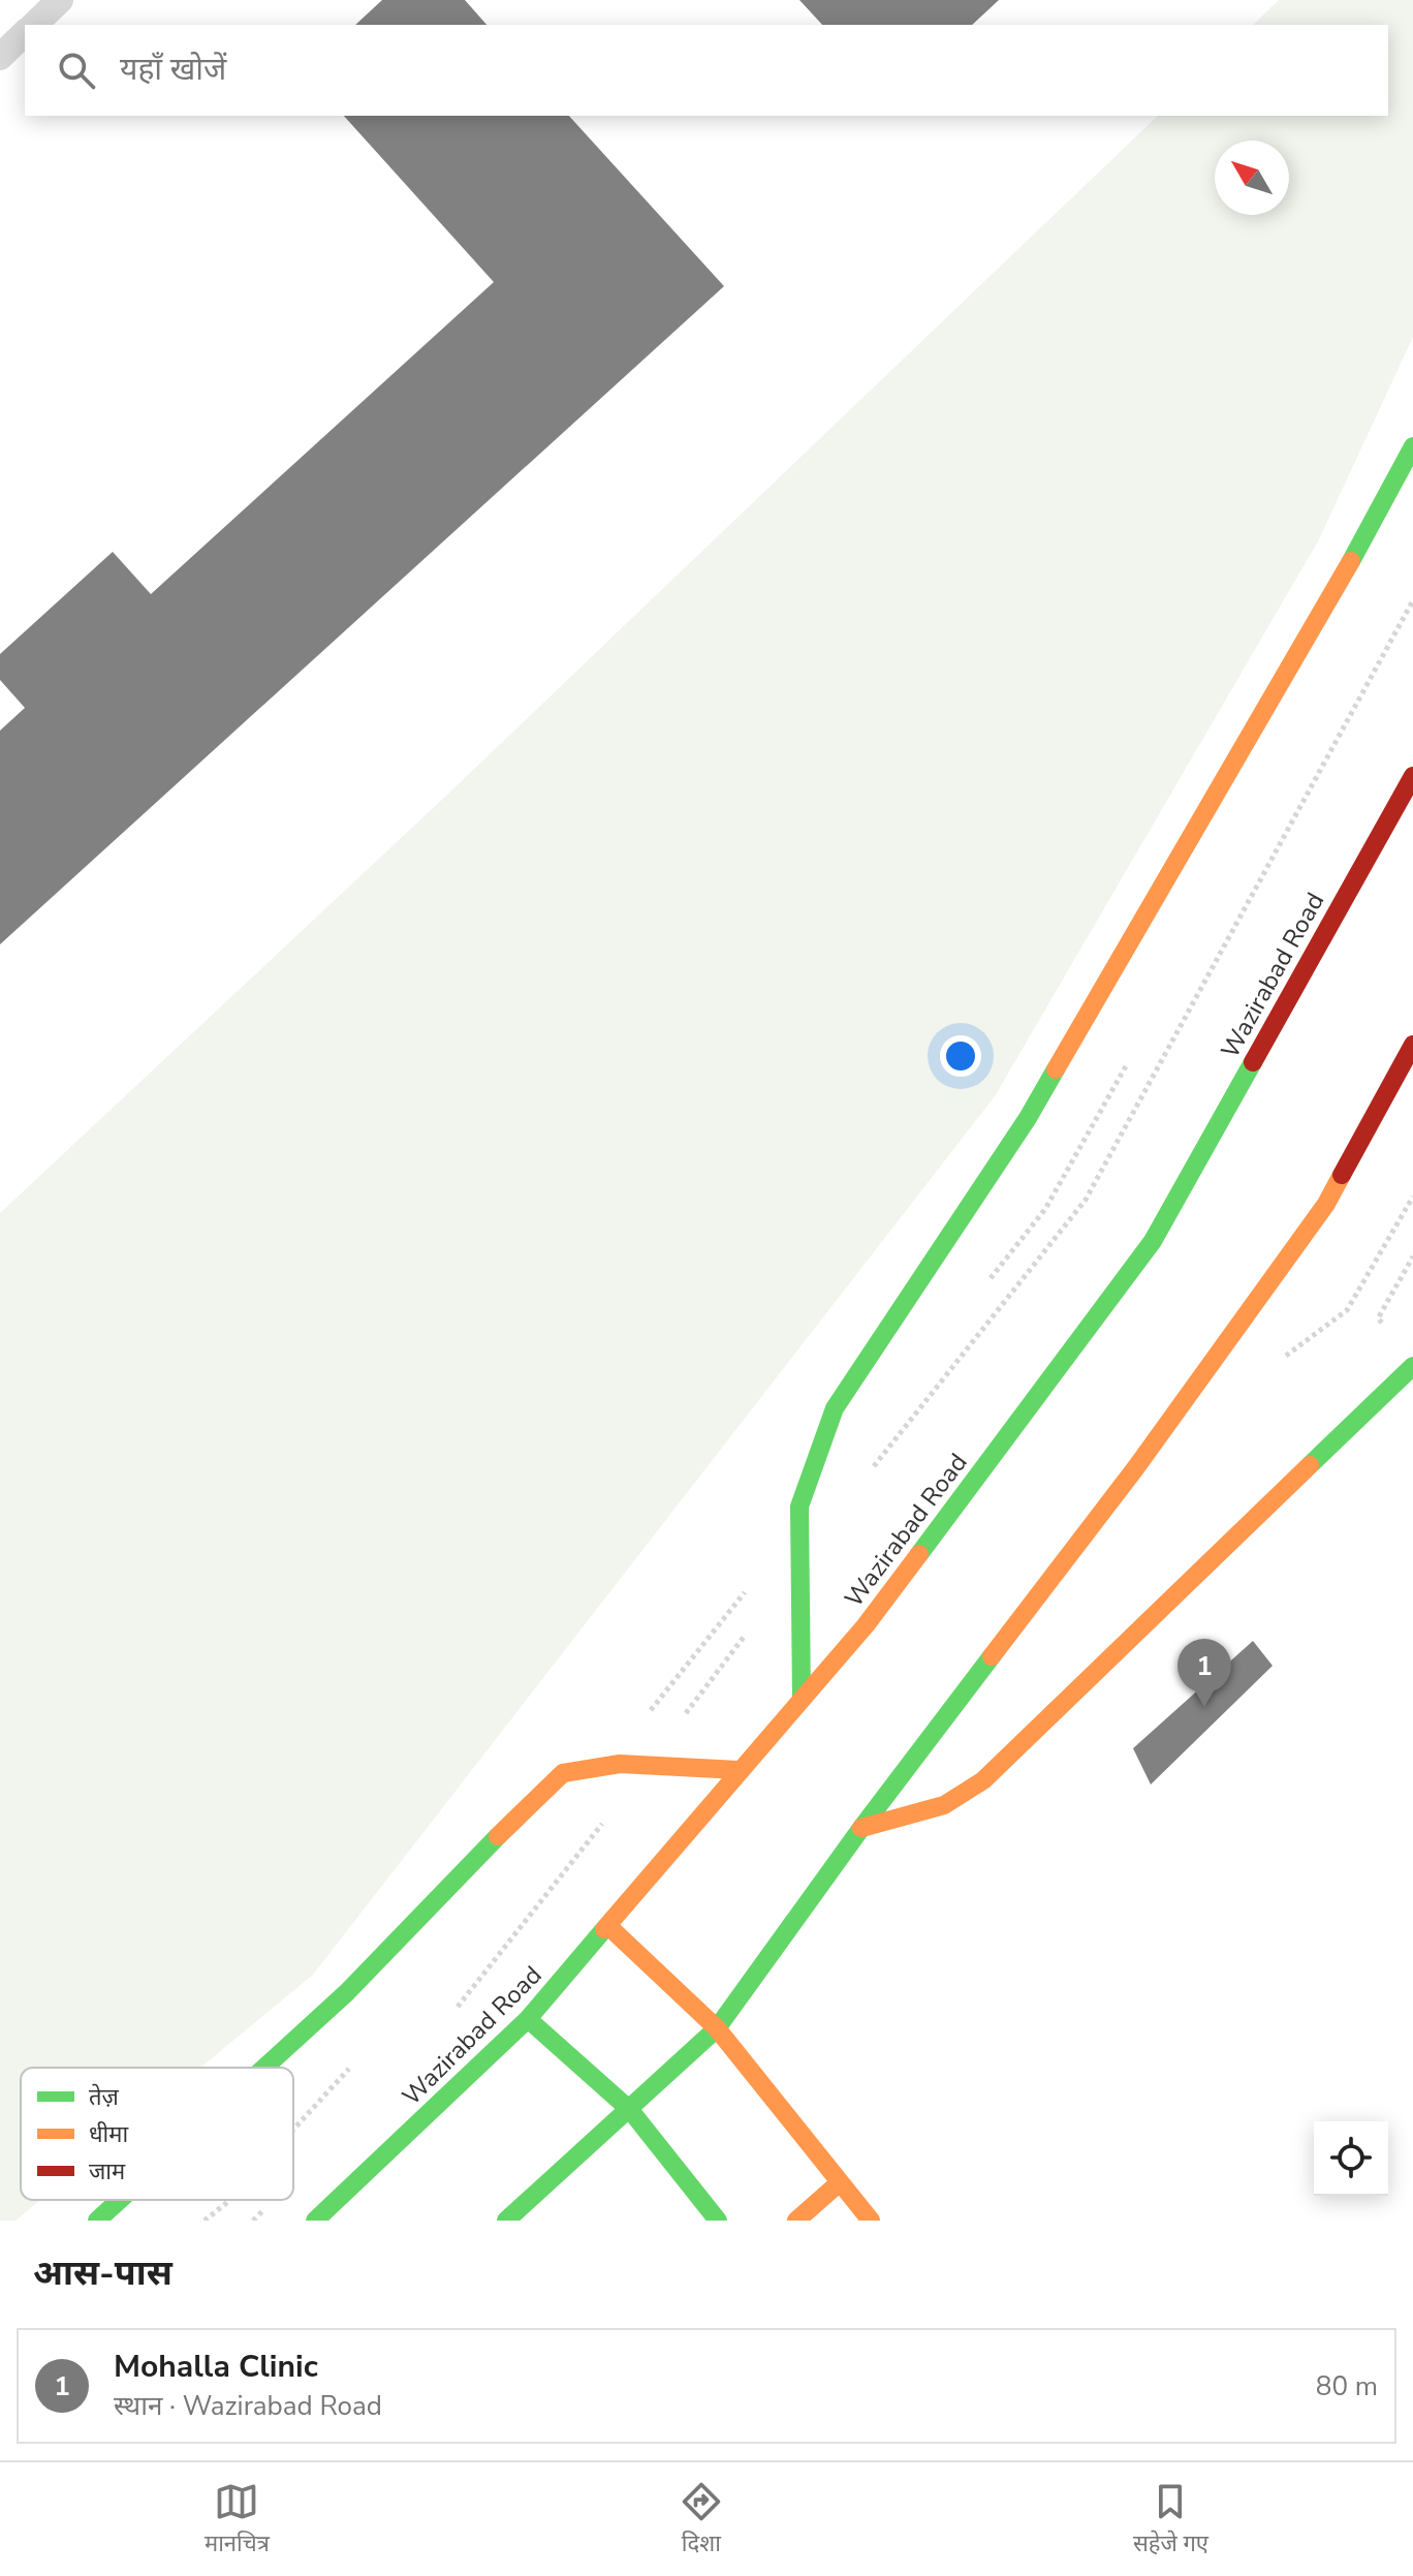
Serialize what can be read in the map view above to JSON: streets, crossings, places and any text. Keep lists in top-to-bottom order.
{
  "streets": {
    "main road": ["Wazirabad Road"]
  },
  "legend": ["तेज़", "धीमा", "जाम"],
  "north": "top left",
  "page": {
    "search": "यहाँ खोजें",
    "pins": "1",
    "heading": "आस-पास",
    "list": [
      {
        "mark": "1",
        "name": "Mohalla Clinic",
        "note": "स्थान · Wazirabad Road",
        "value": "80 m"
      }
    ],
    "nav": ["मानचित्र", "दिशा", "सहेजे गए"]
  }
}
